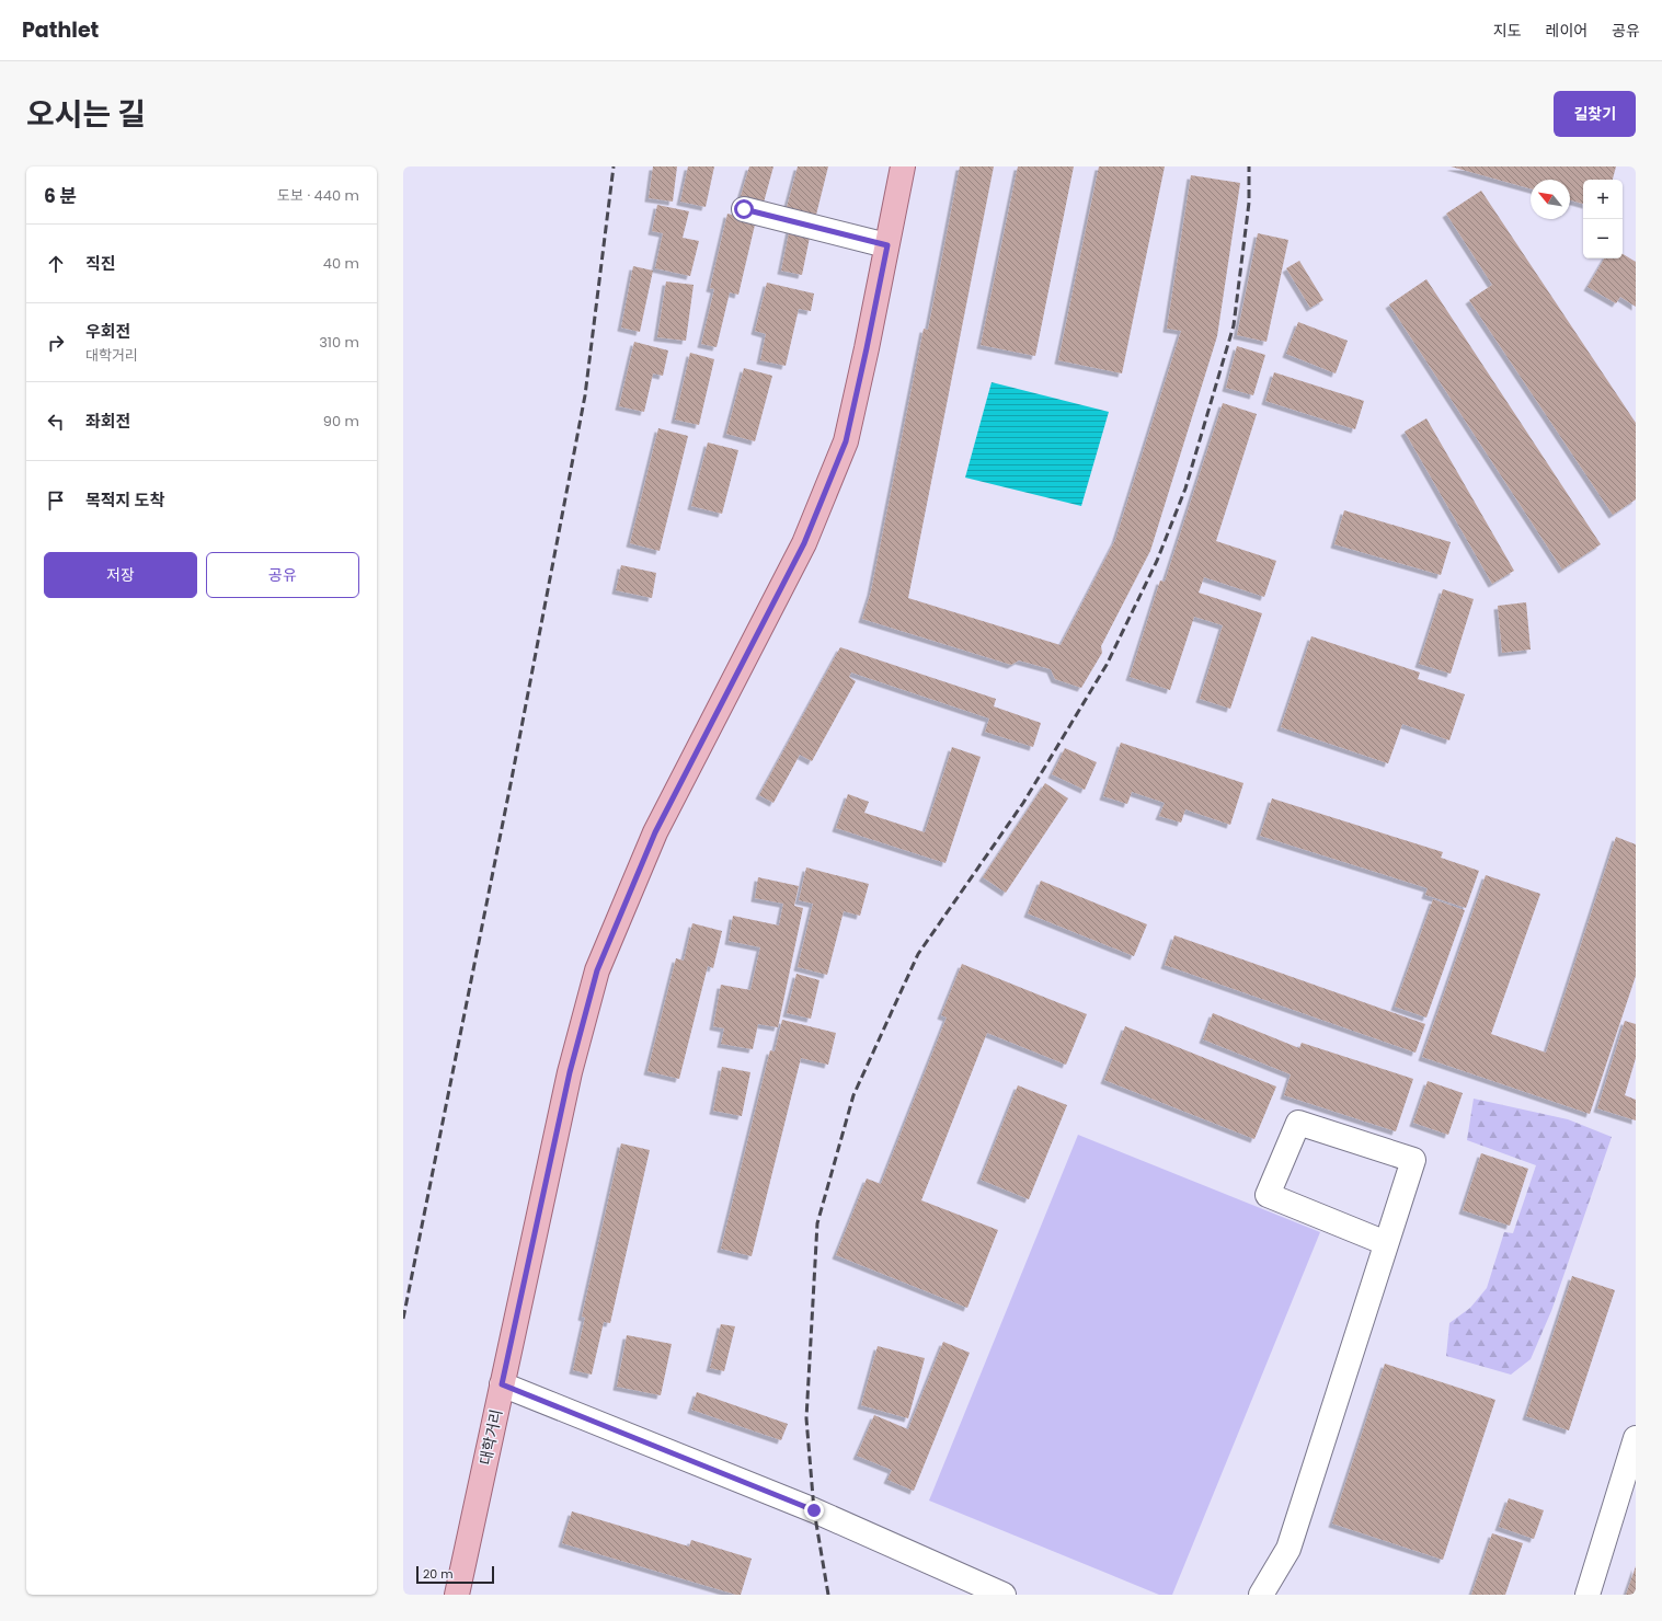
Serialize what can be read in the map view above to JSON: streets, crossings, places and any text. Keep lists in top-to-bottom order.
{
  "streets": {
    "main road": ["대학거리"]
  },
  "scale_bar": "20 m",
  "north": "top left",
  "page": {
    "header": "Pathlet",
    "nav": ["지도", "레이어", "공유"],
    "title": "오시는 길",
    "buttons": [
      "길찾기",
      ["저장", "공유"]
    ],
    "heading": ["6 분", "도보 · 440 m"],
    "map_buttons": ["+", "−"],
    "list": [
      ["직진", "40 m"],
      ["우회전", "대학거리", "310 m"],
      ["좌회전", "90 m"],
      "목적지 도착"
    ],
    "scale": "20 m"
  }
}
